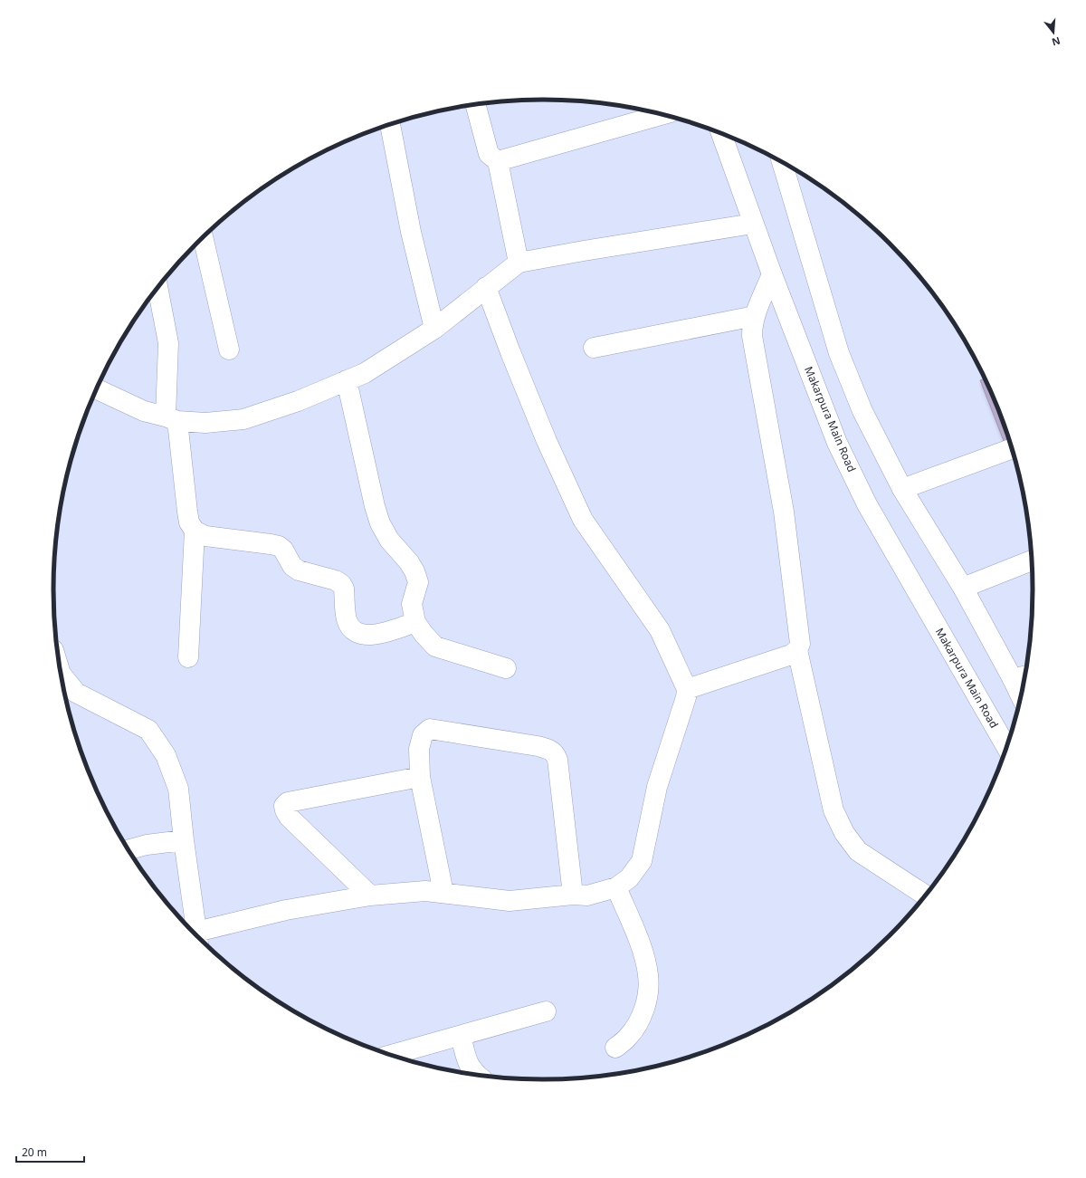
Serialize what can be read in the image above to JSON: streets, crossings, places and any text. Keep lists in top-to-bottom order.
{
  "streets": {
    "main road": ["Makarpura Main Road"]
  },
  "scale_bar": "20 m",
  "north": "bottom"
}
